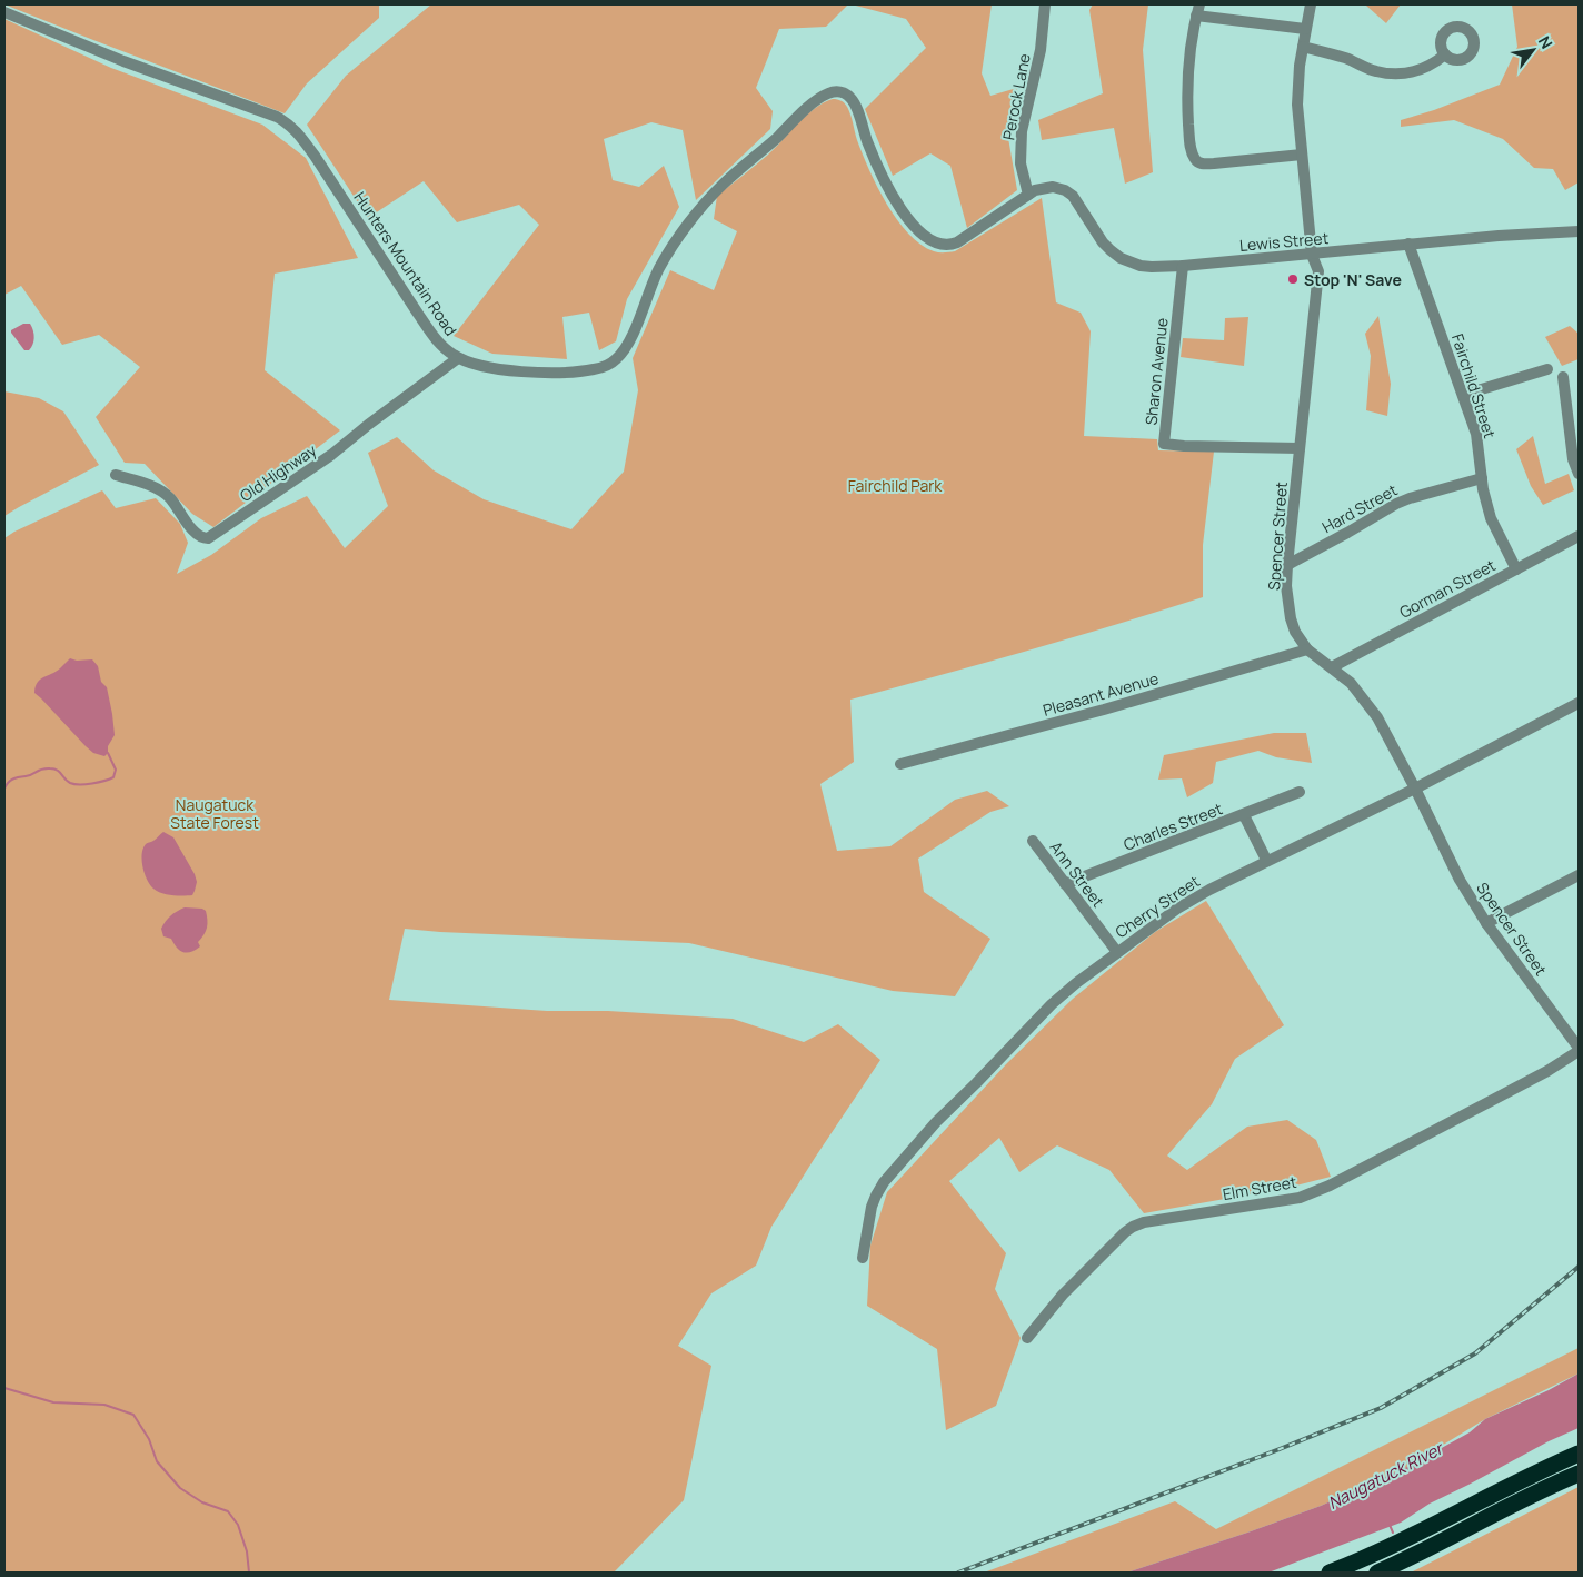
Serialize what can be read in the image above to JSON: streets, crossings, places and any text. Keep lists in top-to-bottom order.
{
  "streets": {
    "street": [
      "Perock Lane",
      "Lewis Street",
      "Hunters Mountain Road",
      "Sharon Avenue",
      "Fairchild Street",
      "Old Highway",
      "Hard Street",
      "Spencer Street",
      "Gorman Street",
      "Pleasant Avenue",
      "Charles Street",
      "Ann Street",
      "Cherry Street",
      "Elm Street"
    ]
  },
  "crossings": [
    ["Perock Lane", "Lewis Street"],
    ["Perock Lane", "Hunters Mountain Road"],
    ["Lewis Street", "Hunters Mountain Road"],
    ["Lewis Street", "Sharon Avenue"],
    ["Lewis Street", "Fairchild Street"],
    ["Lewis Street", "Spencer Street"],
    ["Hunters Mountain Road", "Old Highway"],
    ["Sharon Avenue", "Spencer Street"],
    ["Fairchild Street", "Hard Street"],
    ["Fairchild Street", "Gorman Street"],
    ["Hard Street", "Spencer Street"],
    ["Spencer Street", "Gorman Street"],
    ["Spencer Street", "Pleasant Avenue"],
    ["Spencer Street", "Cherry Street"],
    ["Spencer Street", "Elm Street"],
    ["Charles Street", "Ann Street"],
    ["Charles Street", "Cherry Street"],
    ["Ann Street", "Cherry Street"]
  ],
  "water": ["Naugatuck River"],
  "parks": ["Fairchild Park", "Naugatuck State Forest"],
  "places": ["Stop 'N' Save"],
  "north": "top right"
}
